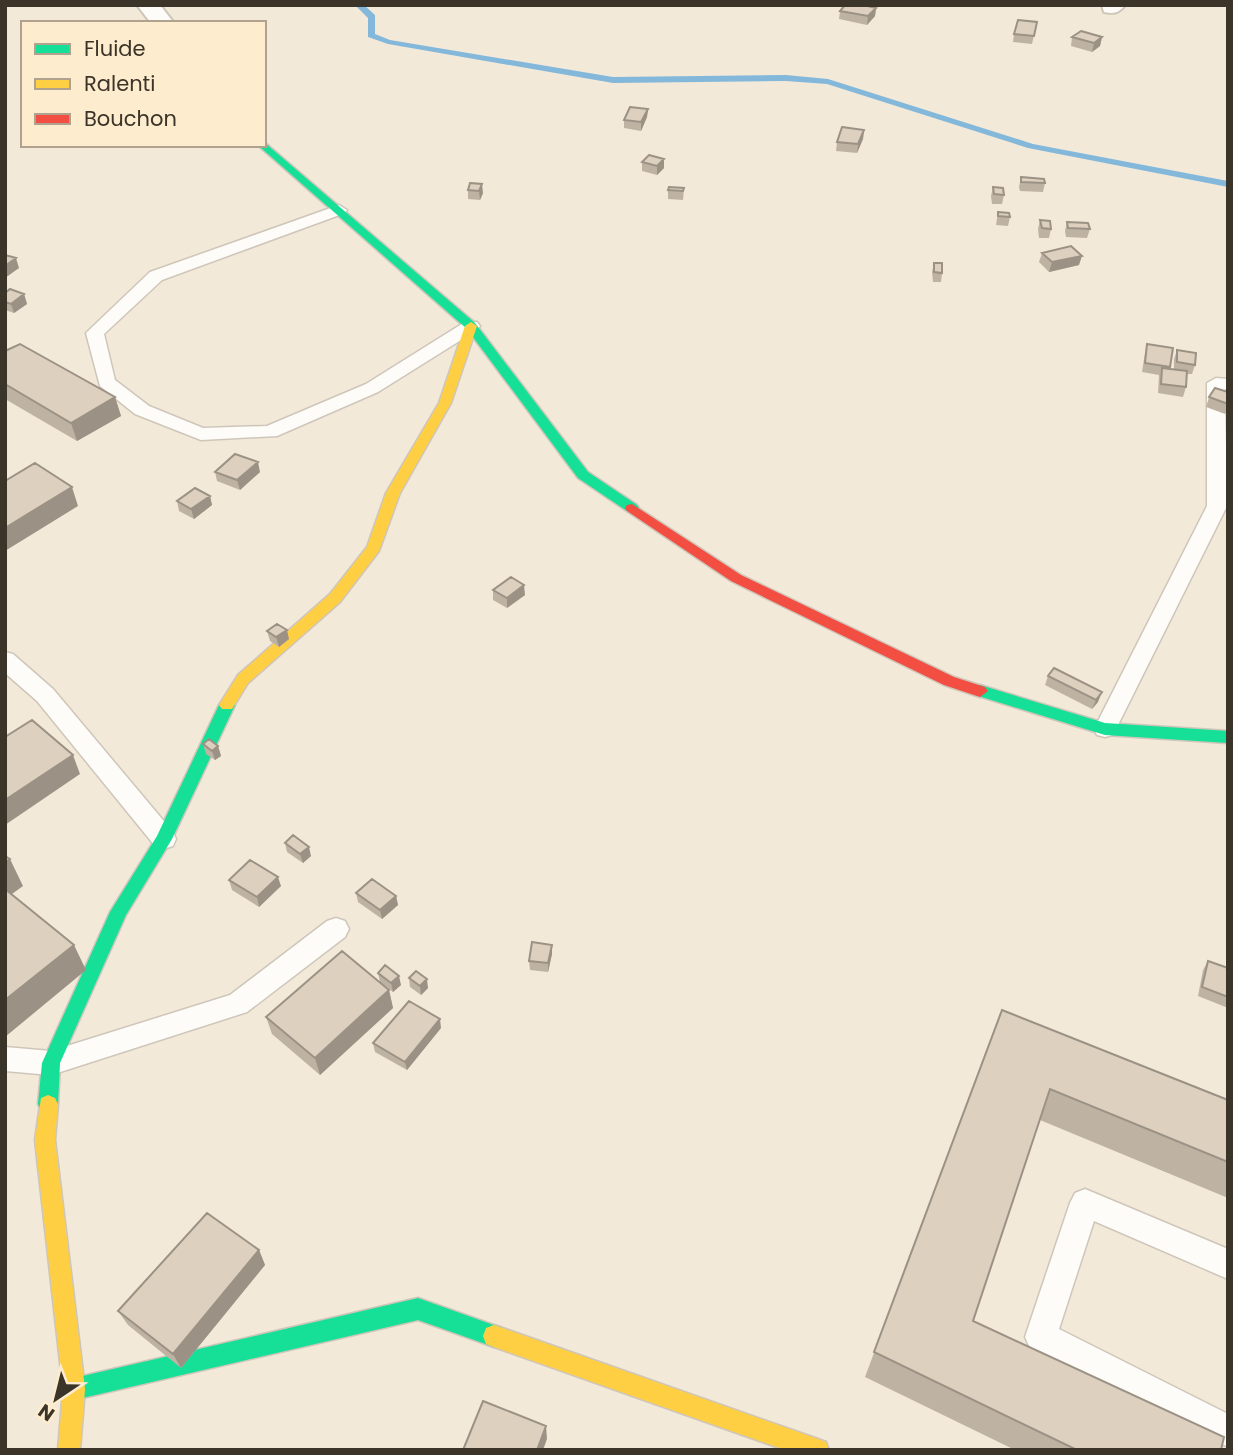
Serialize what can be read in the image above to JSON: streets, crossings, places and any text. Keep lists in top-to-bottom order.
{
  "legend": ["Fluide", "Ralenti", "Bouchon"],
  "north": "bottom left"
}
